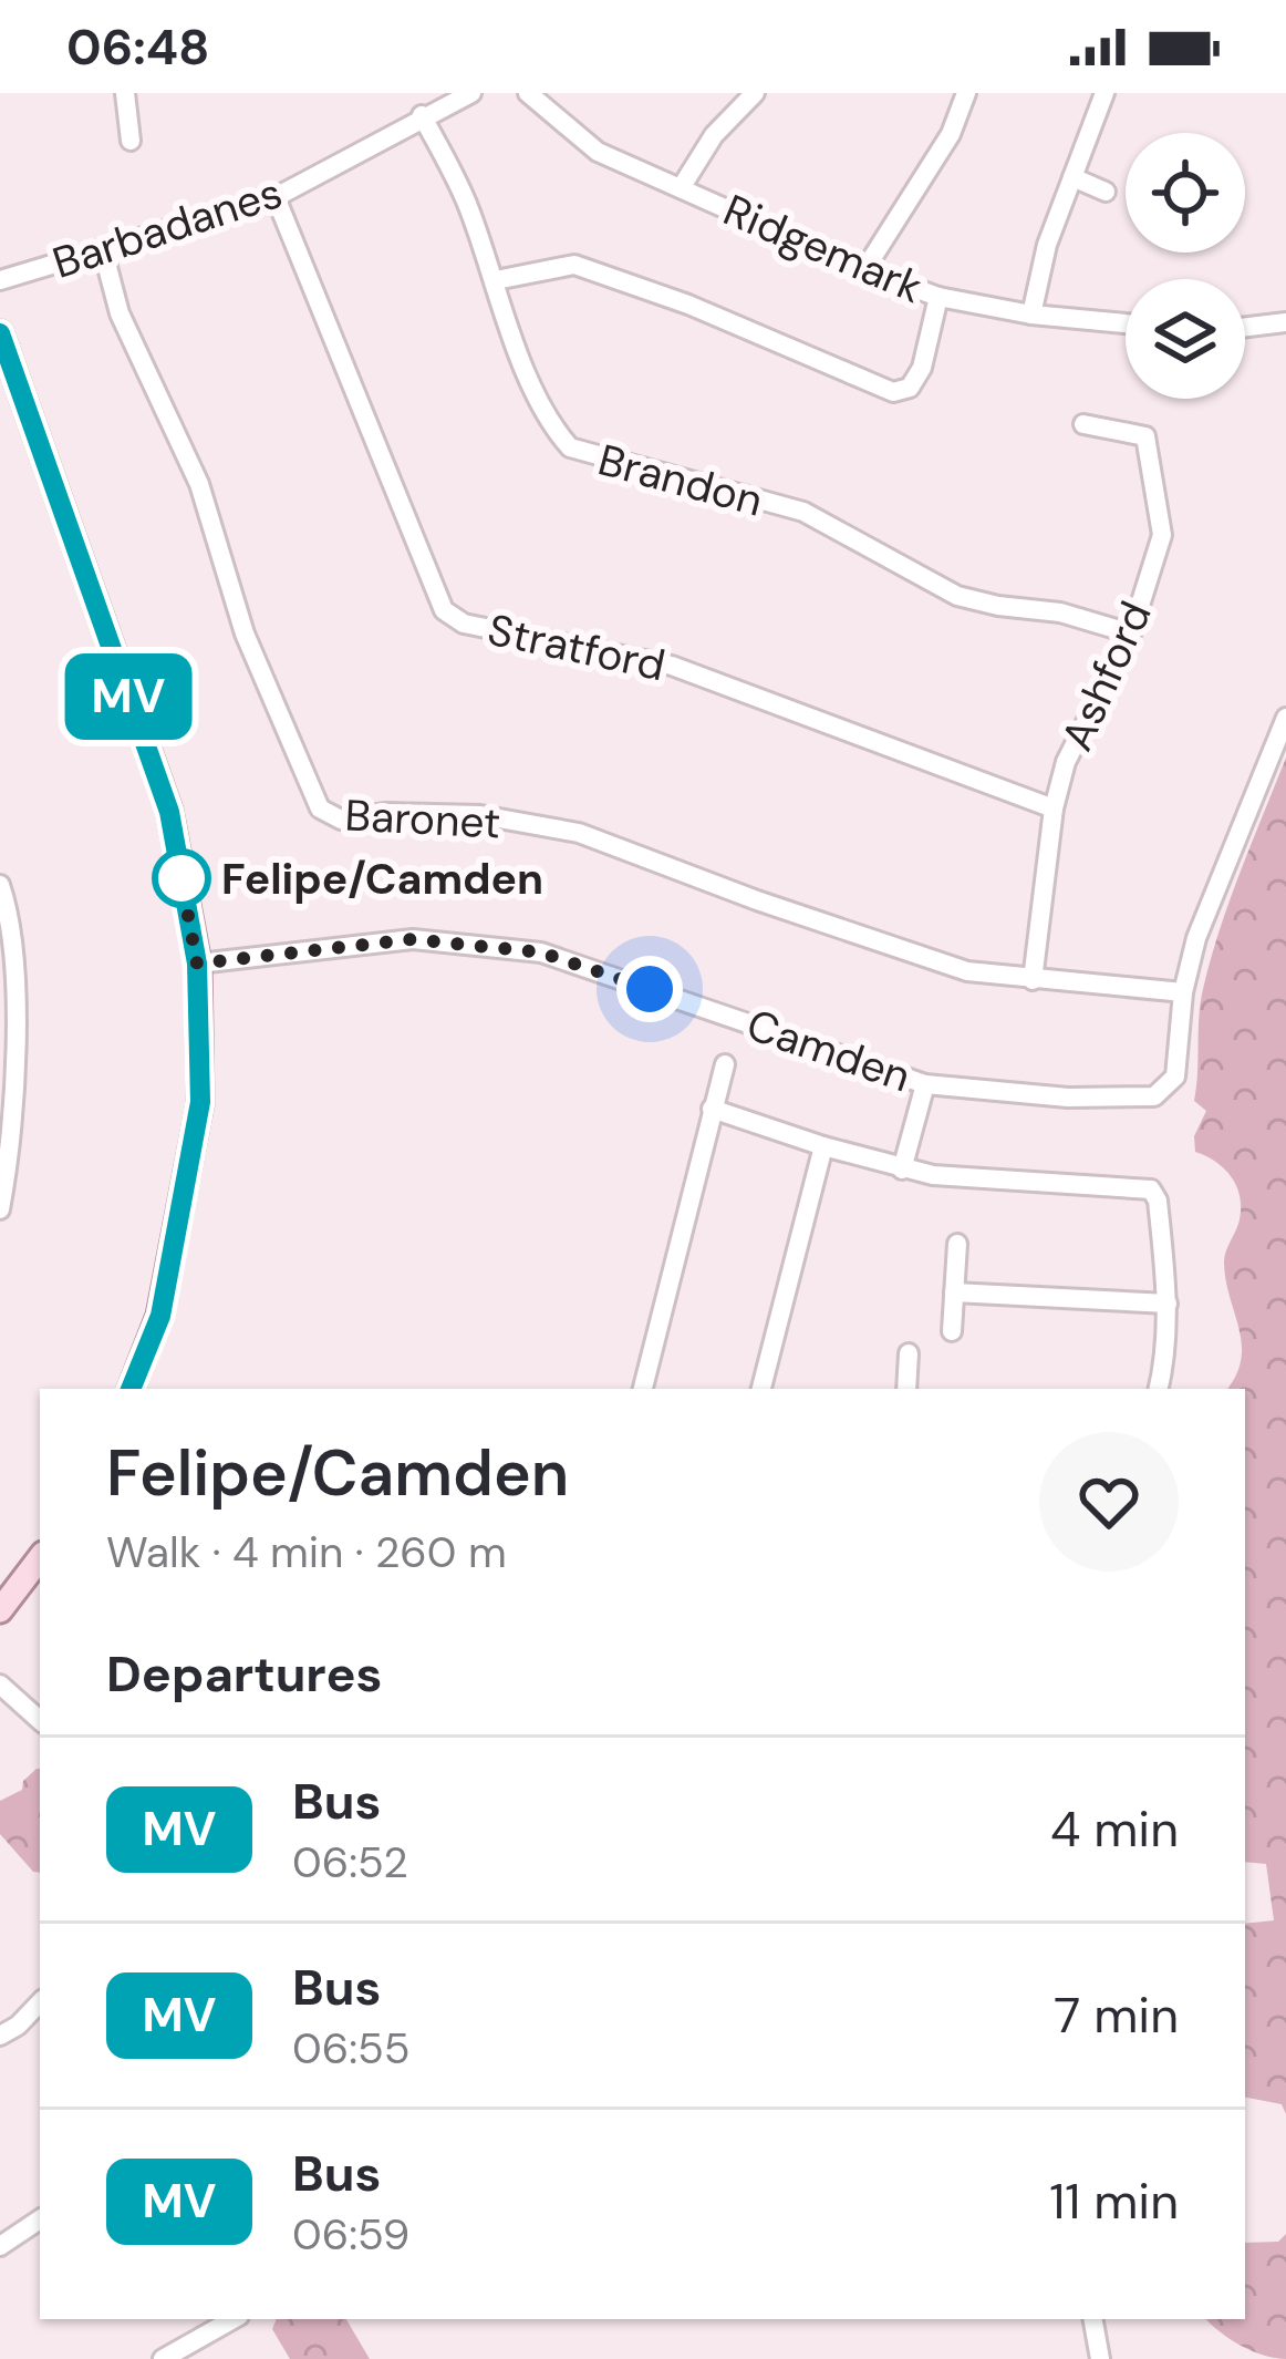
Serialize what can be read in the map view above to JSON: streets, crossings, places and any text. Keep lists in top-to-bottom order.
{
  "streets": {
    "street": [
      "Barbadanes",
      "Ridgemark",
      "Brandon",
      "Stratford",
      "Ashford",
      "Baronet",
      "Camden"
    ]
  },
  "crossings": [
    ["Barbadanes", "Brandon"],
    ["Barbadanes", "Stratford"],
    ["Barbadanes", "Baronet"],
    ["Brandon", "Ashford"],
    ["Stratford", "Ashford"],
    ["Ashford", "Baronet"],
    ["Baronet", "Camden"]
  ],
  "places": ["Felipe/Camden"],
  "lines": ["bus line MV"],
  "page": {
    "status": "06:48",
    "on_map": "MV",
    "heading": [
      ["Felipe/Camden", "Walk · 4 min · 260 m"],
      "Departures"
    ],
    "list": [
      {
        "mark": "MV",
        "name": "Bus",
        "note": "06:52",
        "value": "4 min"
      },
      {
        "mark": "MV",
        "name": "Bus",
        "note": "06:55",
        "value": "7 min"
      },
      {
        "mark": "MV",
        "name": "Bus",
        "note": "06:59",
        "value": "11 min"
      }
    ]
  }
}
